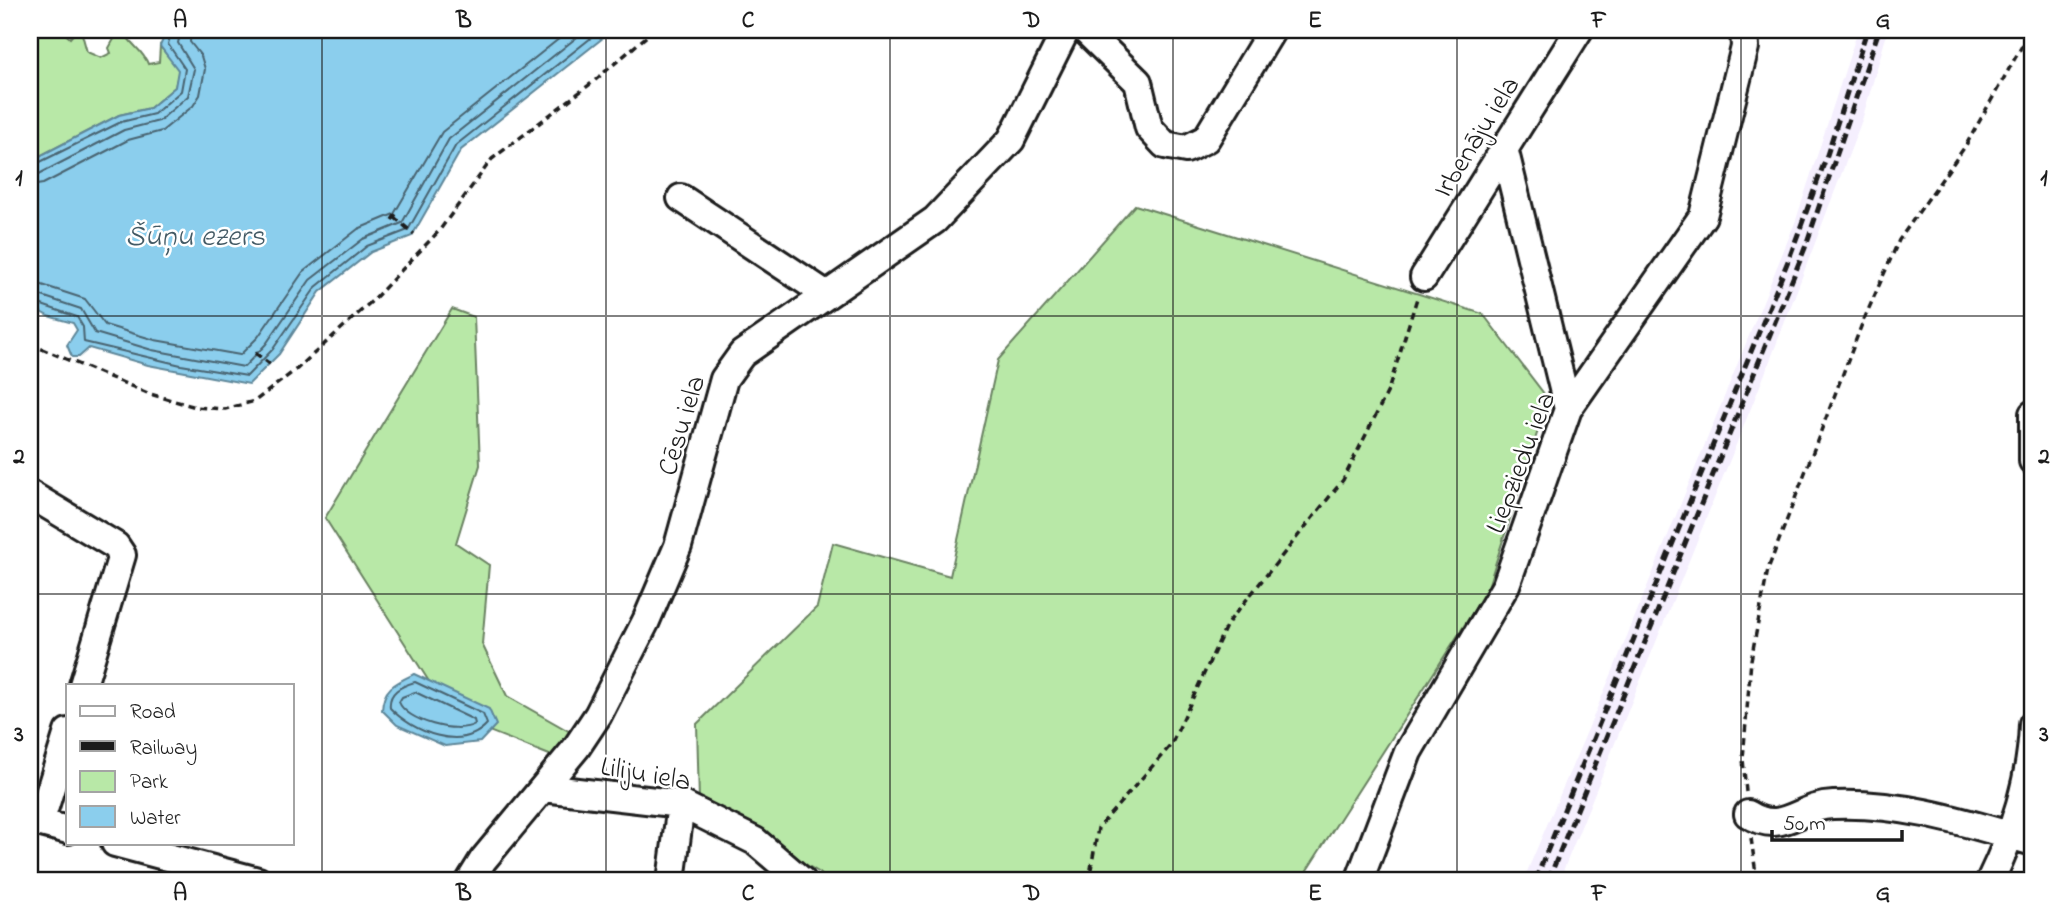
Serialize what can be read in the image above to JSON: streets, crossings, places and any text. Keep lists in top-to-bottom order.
{
  "streets": {
    "street": [
      "Irbenāju iela",
      "Cēsu iela",
      "Liepziedu iela",
      "Liliju iela"
    ]
  },
  "crossings": [
    ["Cēsu iela", "Liliju iela"]
  ],
  "water": ["Šūņu ezers"],
  "legend": [
    "Road",
    "Railway",
    "Park",
    "Water"
  ],
  "scale_bar": "50 m",
  "grid": {
    "columns": [
      "A",
      "B",
      "C",
      "D",
      "E",
      "F",
      "G"
    ],
    "rows": ["1", "2", "3"]
  }
}
